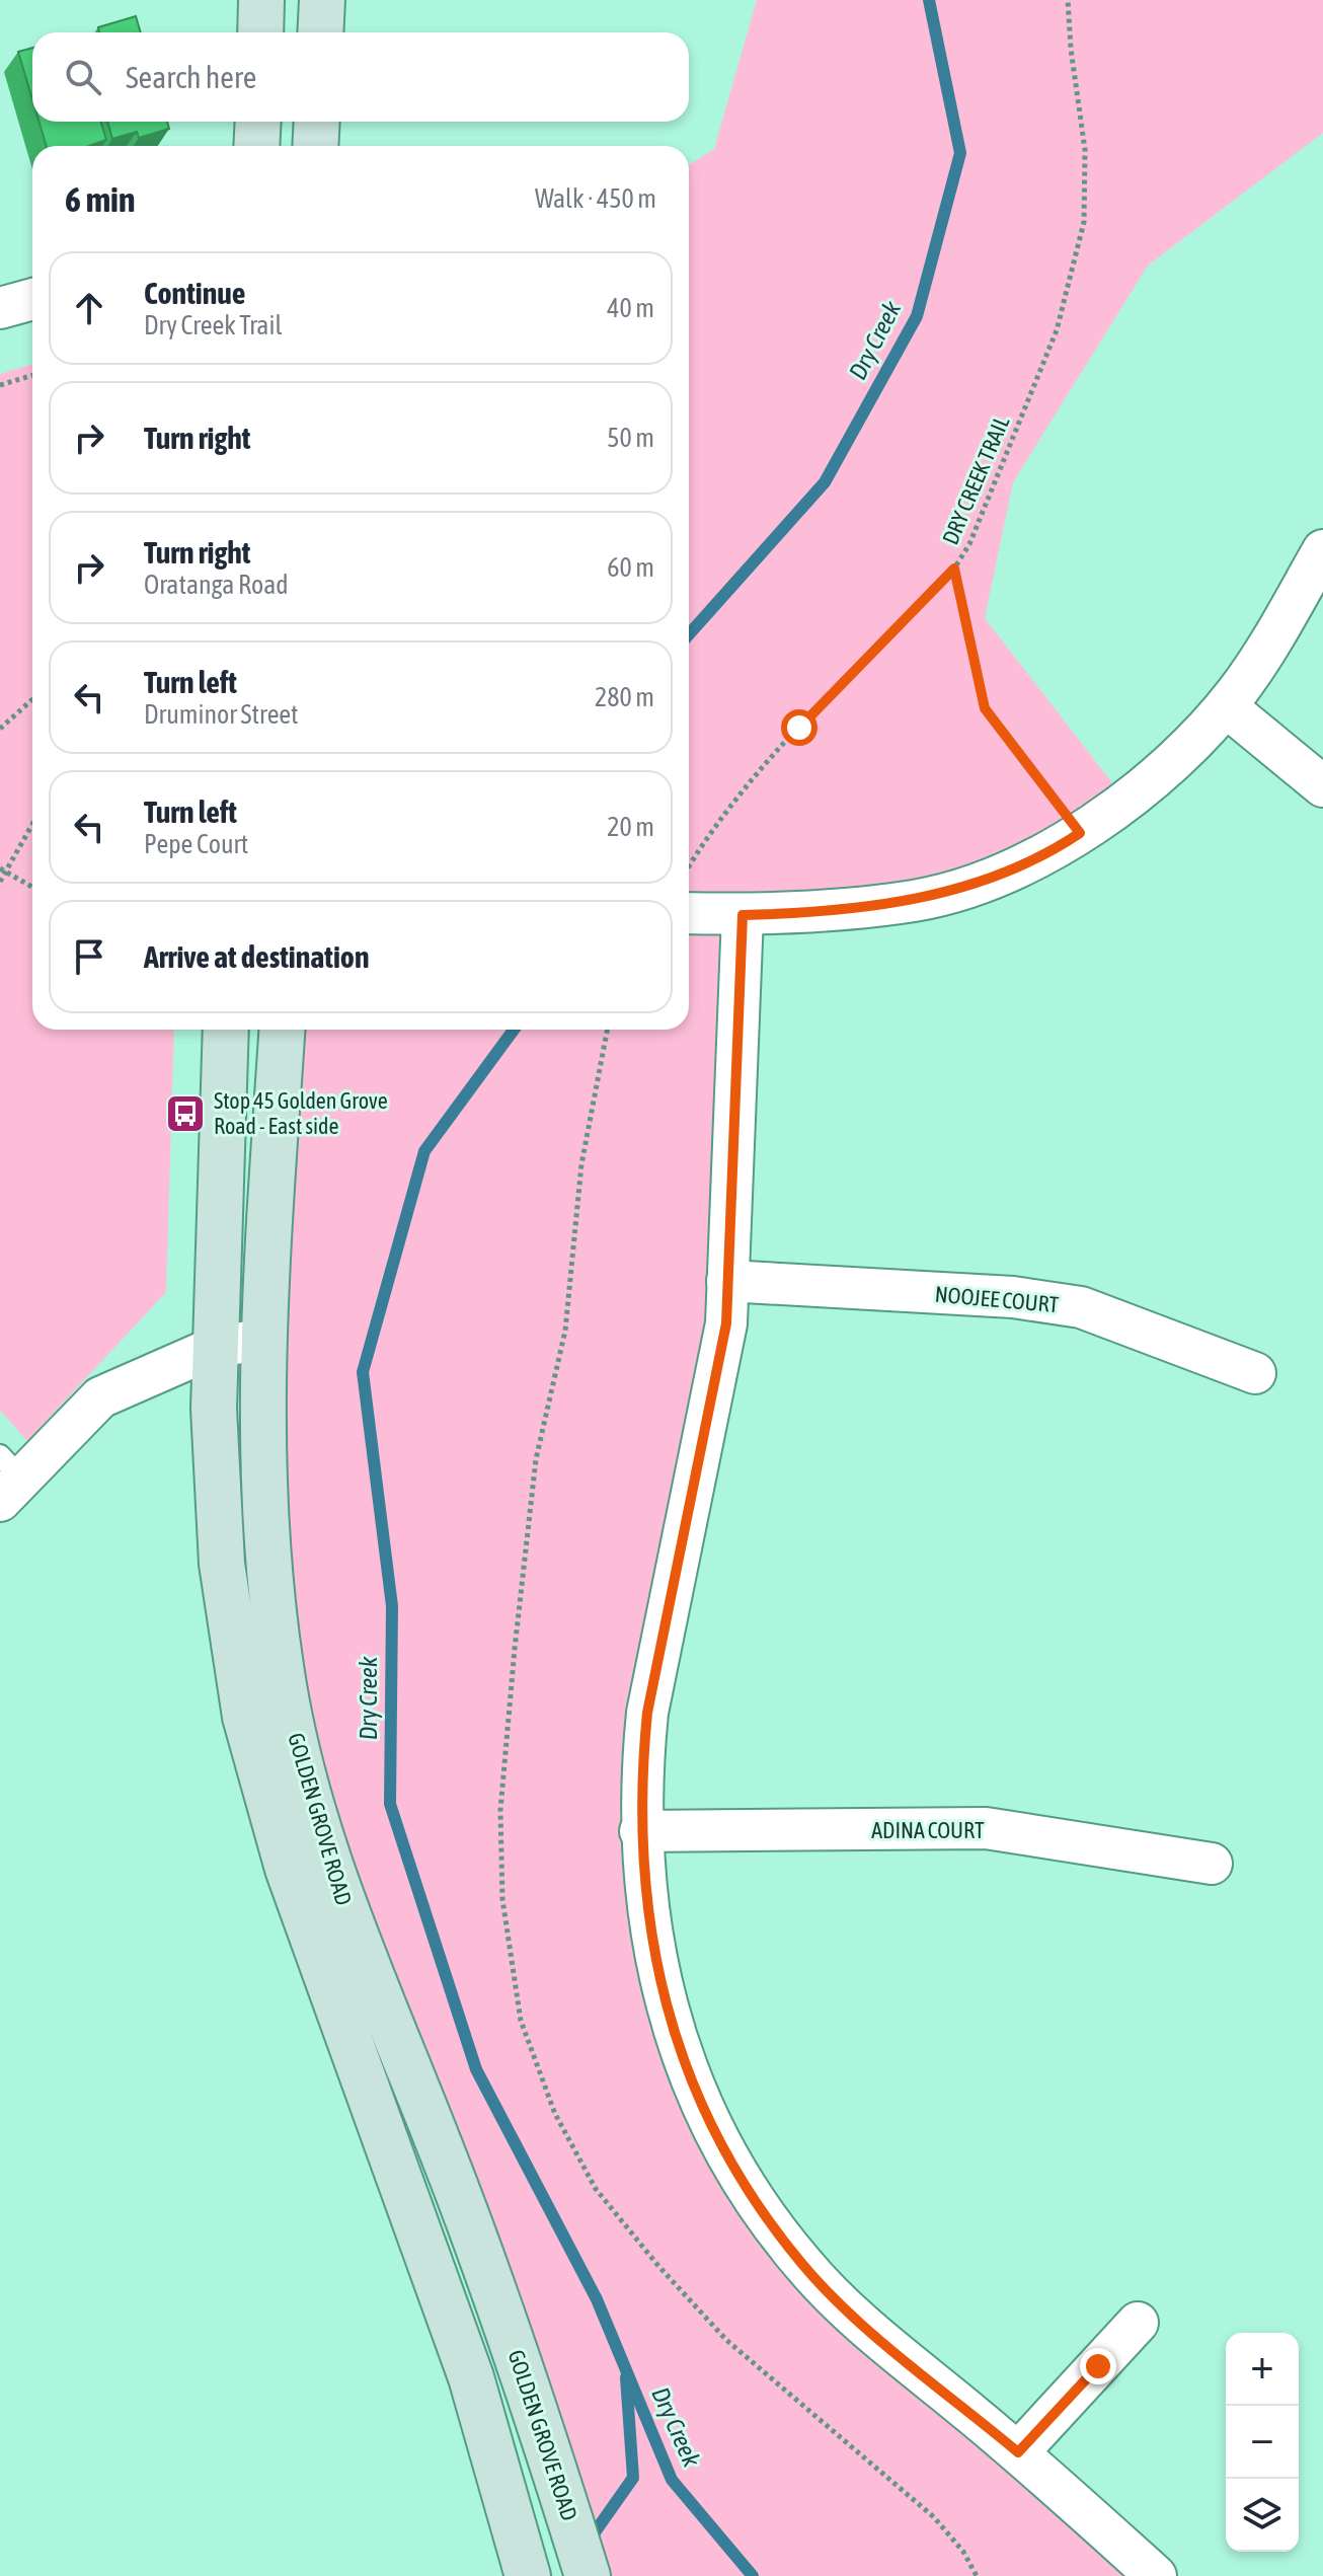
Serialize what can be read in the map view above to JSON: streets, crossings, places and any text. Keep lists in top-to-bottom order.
{
  "streets": {
    "main road": ["GOLDEN GROVE ROAD"],
    "street": ["NOOJEE COURT", "ADINA COURT"],
    "path": ["DRY CREEK TRAIL"]
  },
  "water": ["Dry Creek"],
  "places": {
    "bus stop": ["Stop 45 Golden Grove Road - East side"]
  },
  "page": {
    "search": "Search here",
    "heading": ["6 min", "Walk · 450 m"],
    "list": [
      ["Continue", "Dry Creek Trail", "40 m"],
      ["Turn right", "50 m"],
      ["Turn right", "Oratanga Road", "60 m"],
      ["Turn left", "Druminor Street", "280 m"],
      ["Turn left", "Pepe Court", "20 m"],
      "Arrive at destination"
    ],
    "map_buttons": ["+", "−"]
  }
}
